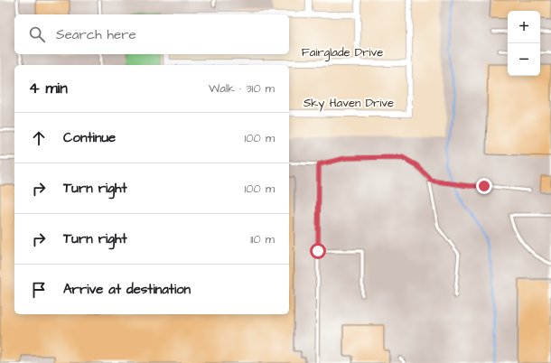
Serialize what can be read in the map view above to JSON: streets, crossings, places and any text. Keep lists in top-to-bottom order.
{
  "streets": {
    "street": ["Fairglade Drive", "Sky Haven Drive"]
  },
  "crossings": [
    ["Fairglade Drive", "Sky Haven Drive"]
  ],
  "page": {
    "map_buttons": ["+", "−"],
    "search": "Search here",
    "heading": ["4 min", "Walk · 310 m"],
    "list": [
      ["Continue", "100 m"],
      ["Turn right", "100 m"],
      ["Turn right", "110 m"],
      "Arrive at destination"
    ]
  }
}
